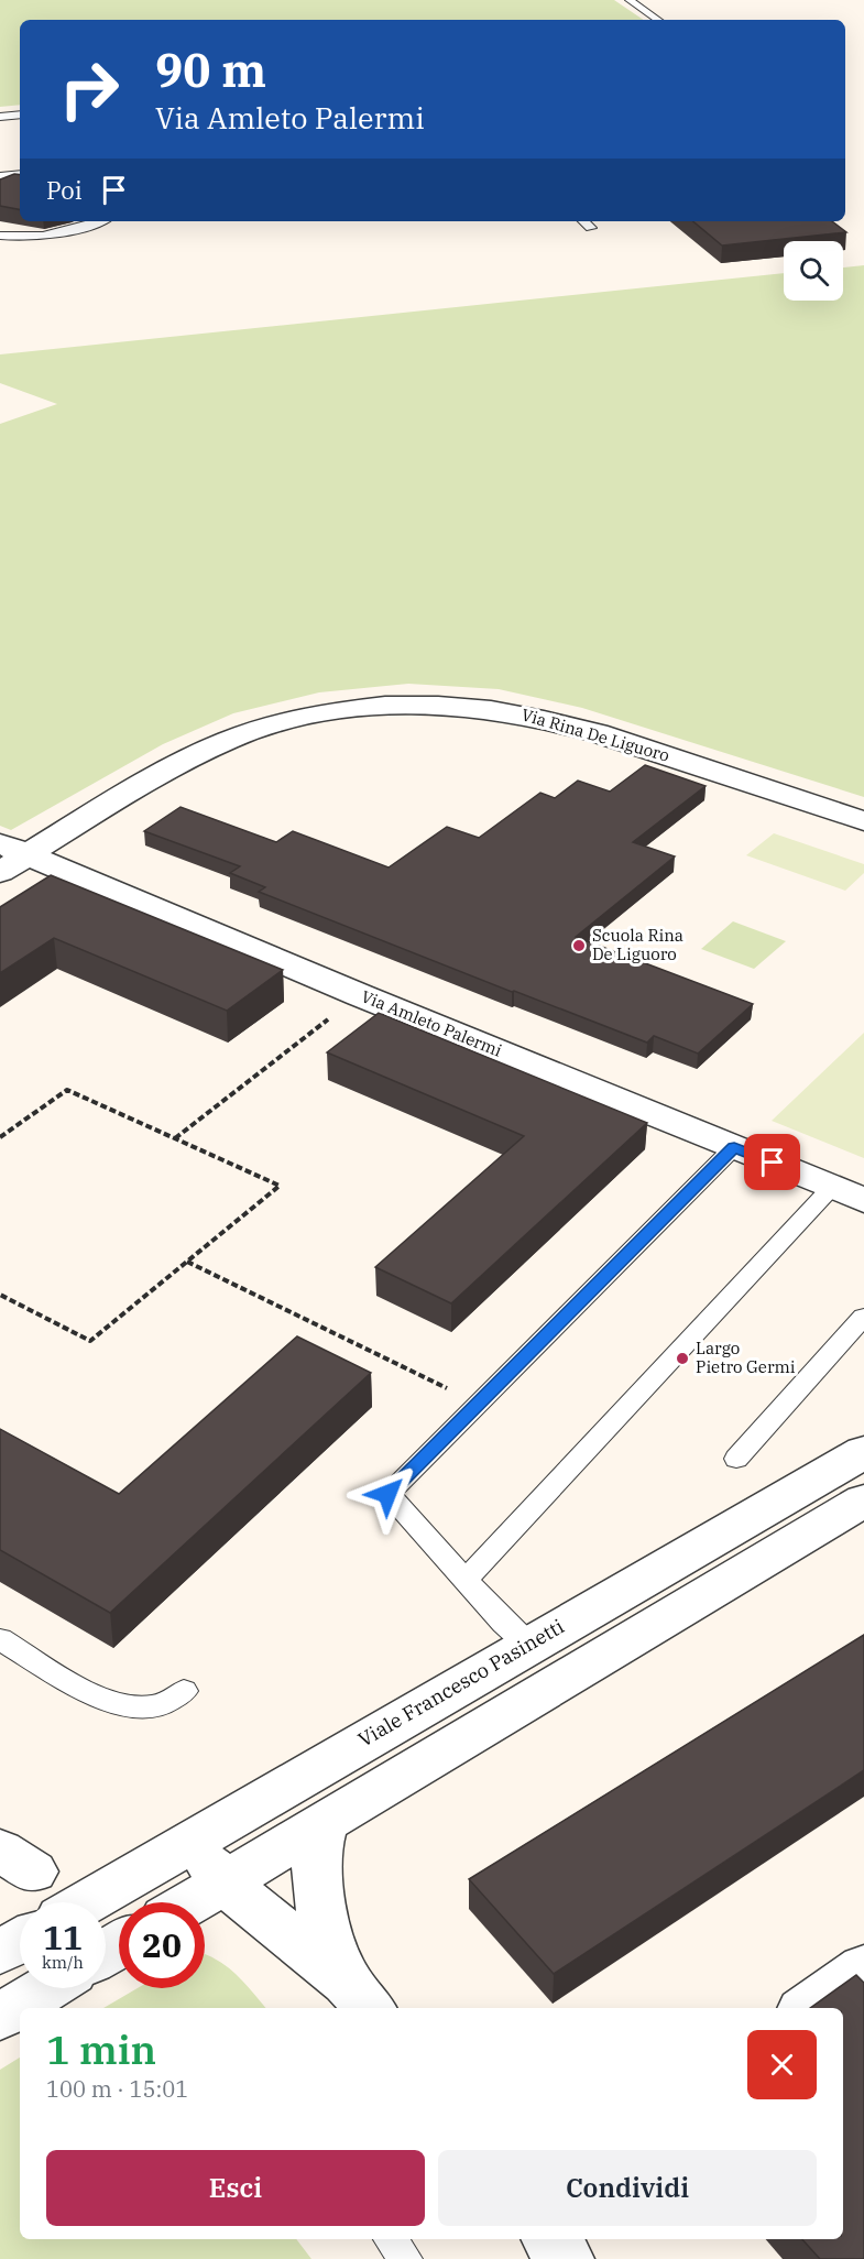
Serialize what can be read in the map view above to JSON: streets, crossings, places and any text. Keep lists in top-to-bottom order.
{
  "streets": {
    "street": ["Via Rina De Liguoro", "Via Amleto Palermi", "Viale Francesco Pasinetti"]
  },
  "crossings": [
    ["Via Rina De Liguoro", "Via Amleto Palermi"]
  ],
  "places": ["Scuola Rina De Liguoro", "Largo Pietro Germi"],
  "page": {
    "turn": ["90 m", "Via Amleto Palermi"],
    "then": "Poi",
    "speed": "11 km/h",
    "limit": "20",
    "heading": ["1 min", "100 m · 15:01"],
    "buttons": ["Esci", "Condividi"]
  }
}
